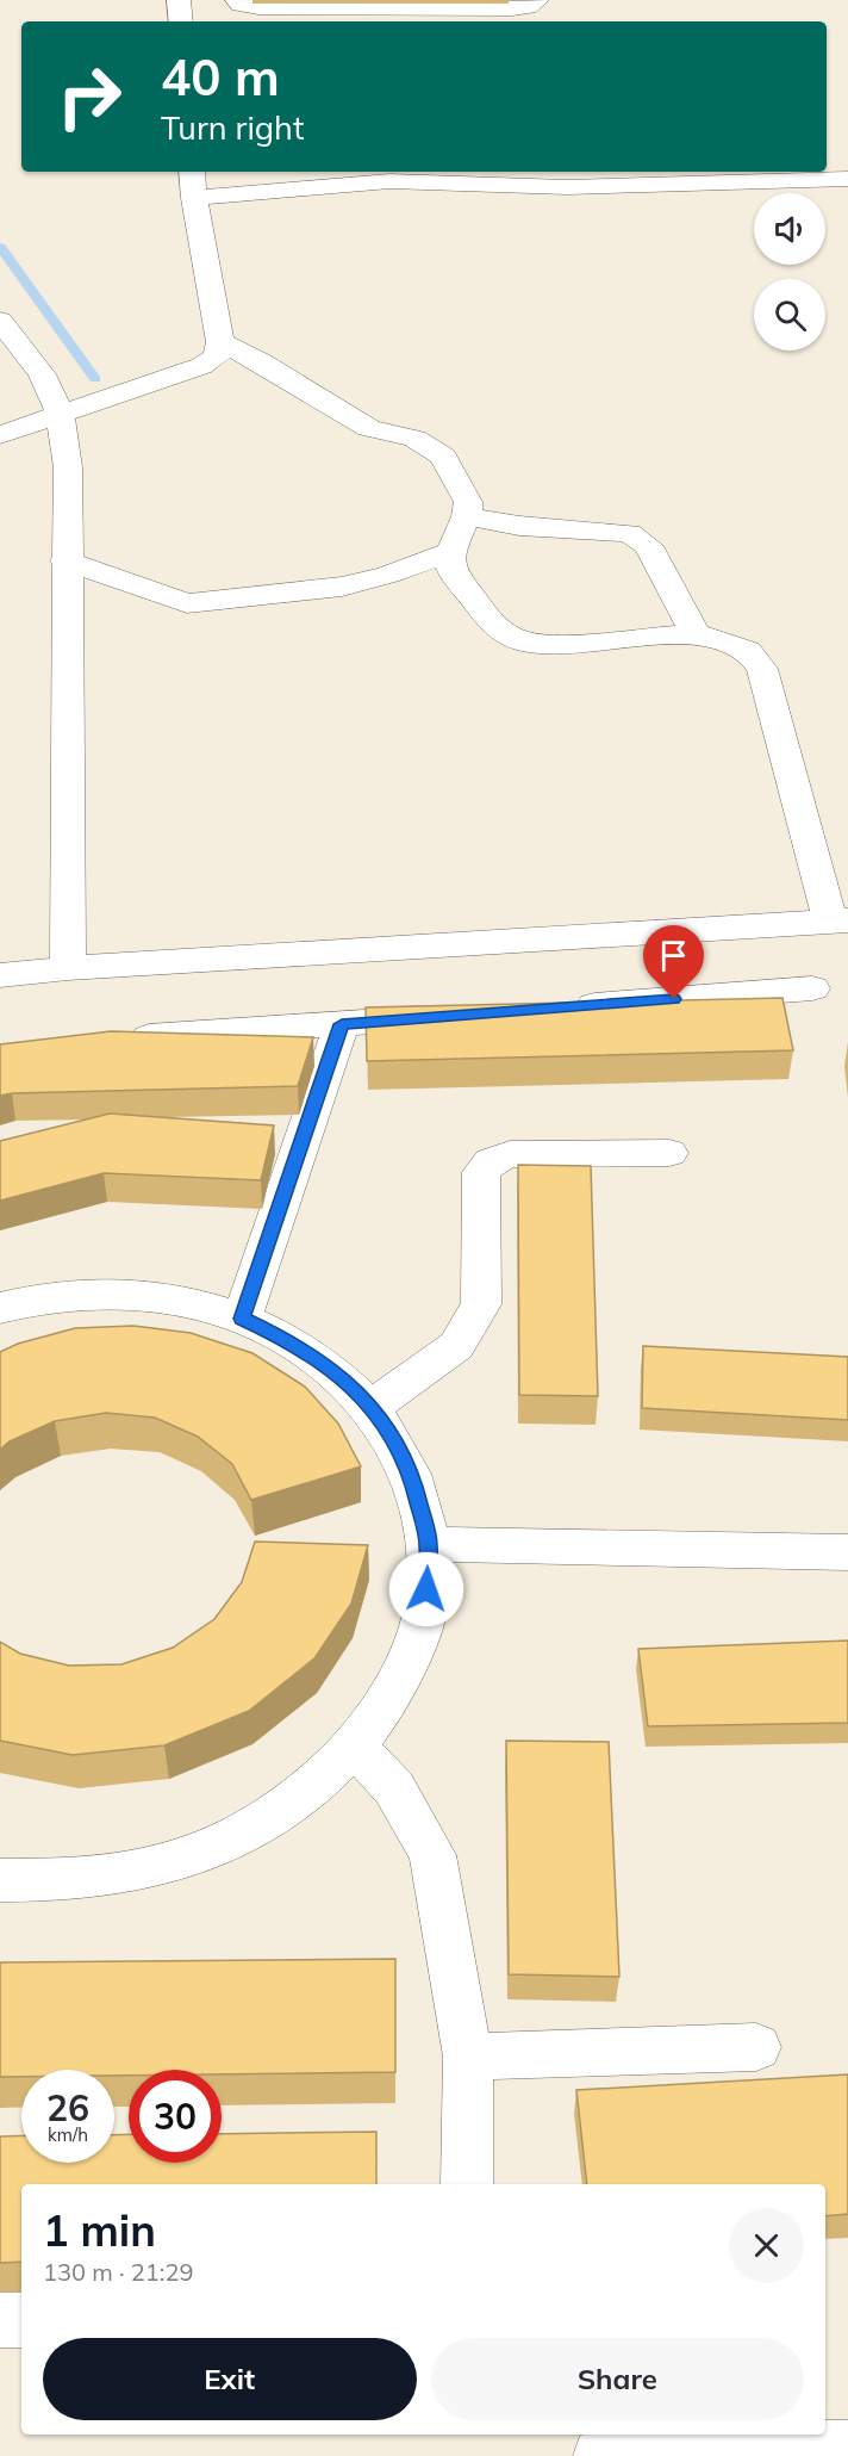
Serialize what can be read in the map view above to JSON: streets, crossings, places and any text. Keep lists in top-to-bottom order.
{
  "page": {
    "turn": ["40 m", "Turn right"],
    "speed": "26 km/h",
    "limit": "30",
    "heading": ["1 min", "130 m · 21:29"],
    "buttons": ["Exit", "Share"]
  }
}
